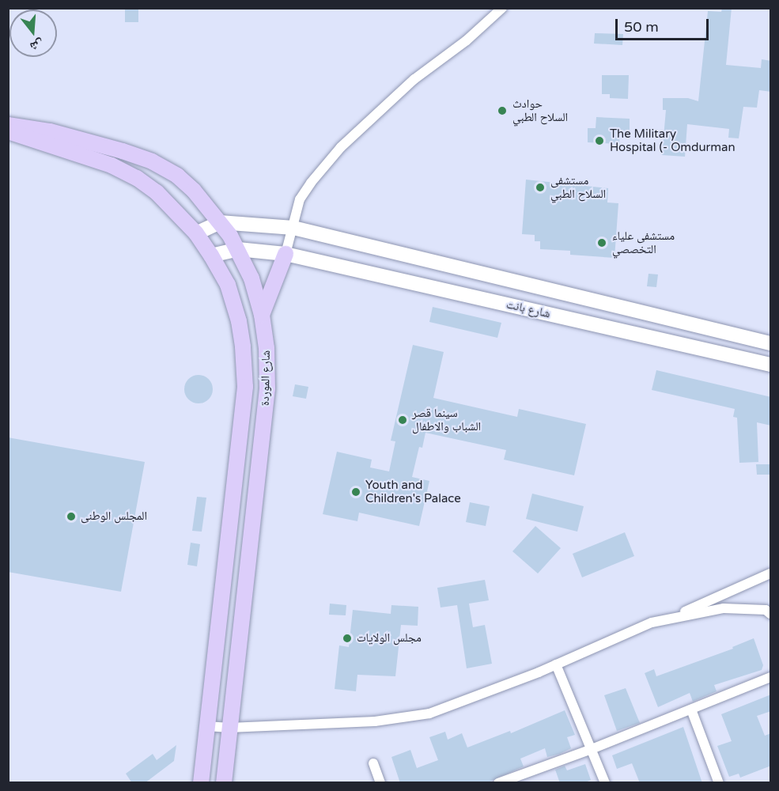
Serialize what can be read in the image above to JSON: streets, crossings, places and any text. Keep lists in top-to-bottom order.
{
  "streets": {
    "main road": ["شارع بانت", "شارع الموردة"]
  },
  "crossings": [
    ["شارع بانت", "شارع الموردة"]
  ],
  "places": [
    "حوادث السلاح الطبي",
    "The Military Hospital (- Omdurman",
    "مستشفى السلاح الطبي",
    "مستشفى علياء التخصصي",
    "سينما قصر الشباب والاطفال",
    "Youth and Children's Palace",
    "المجلس الوطنى",
    "مجلس الولايات"
  ],
  "scale_bar": "50 m",
  "north": "bottom"
}
